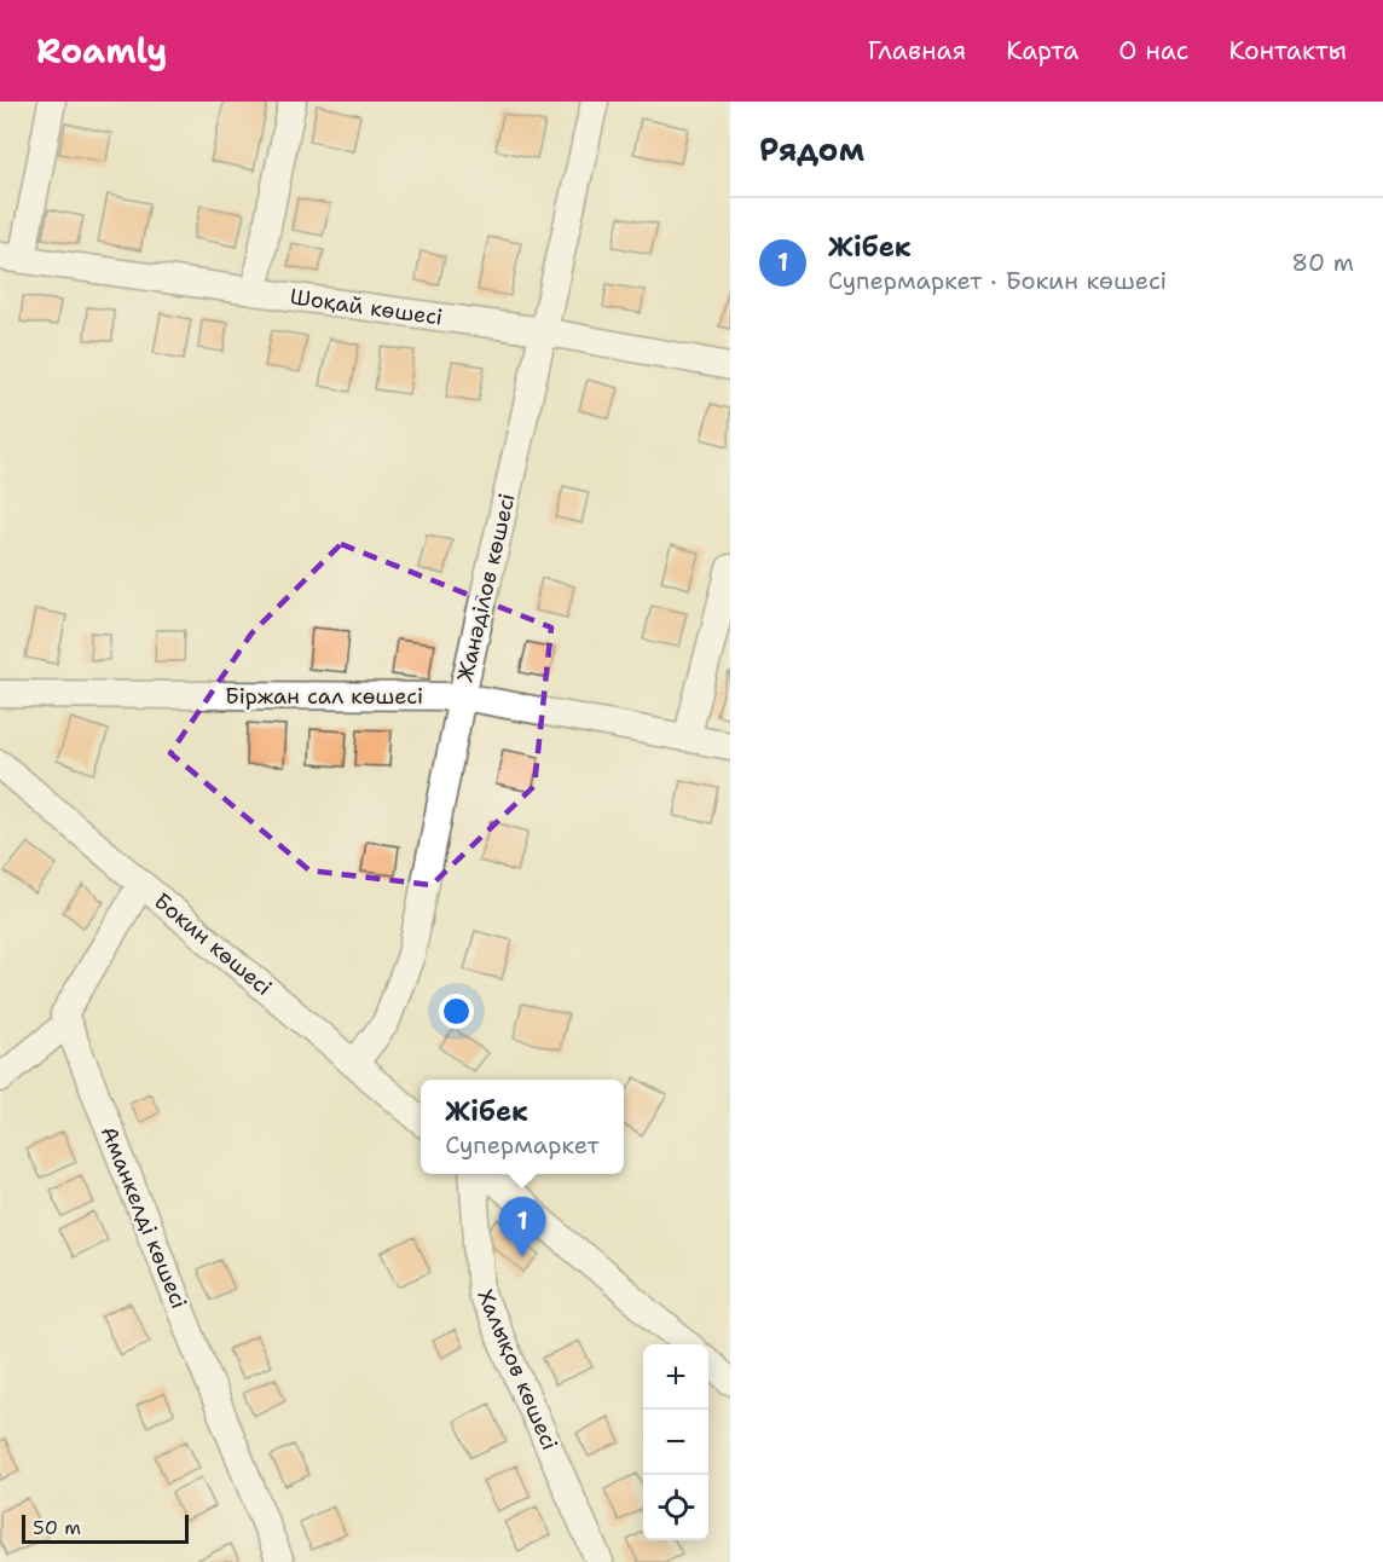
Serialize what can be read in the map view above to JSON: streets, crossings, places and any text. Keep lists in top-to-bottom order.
{
  "streets": {
    "street": [
      "Шоқай көшесі",
      "Жанәділов көшесі",
      "Біржан сал көшесі",
      "Бокин көшесі",
      "Аманкелді көшесі",
      "Халықов көшесі"
    ]
  },
  "crossings": [
    ["Шоқай көшесі", "Жанәділов көшесі"],
    ["Жанәділов көшесі", "Біржан сал көшесі"],
    ["Жанәділов көшесі", "Бокин көшесі"]
  ],
  "scale_bar": "50 m",
  "page": {
    "header": "Roamly",
    "nav": [
      "Главная",
      "Карта",
      "О нас",
      "Контакты"
    ],
    "heading": "Рядом",
    "list": [
      {
        "mark": "1",
        "name": "Жібек",
        "note": "Супермаркет · Бокин көшесі",
        "value": "80 m"
      }
    ],
    "popup": ["Жібек", "Супермаркет"],
    "pins": "1",
    "map_buttons": ["+", "−"],
    "scale": "50 m"
  }
}
